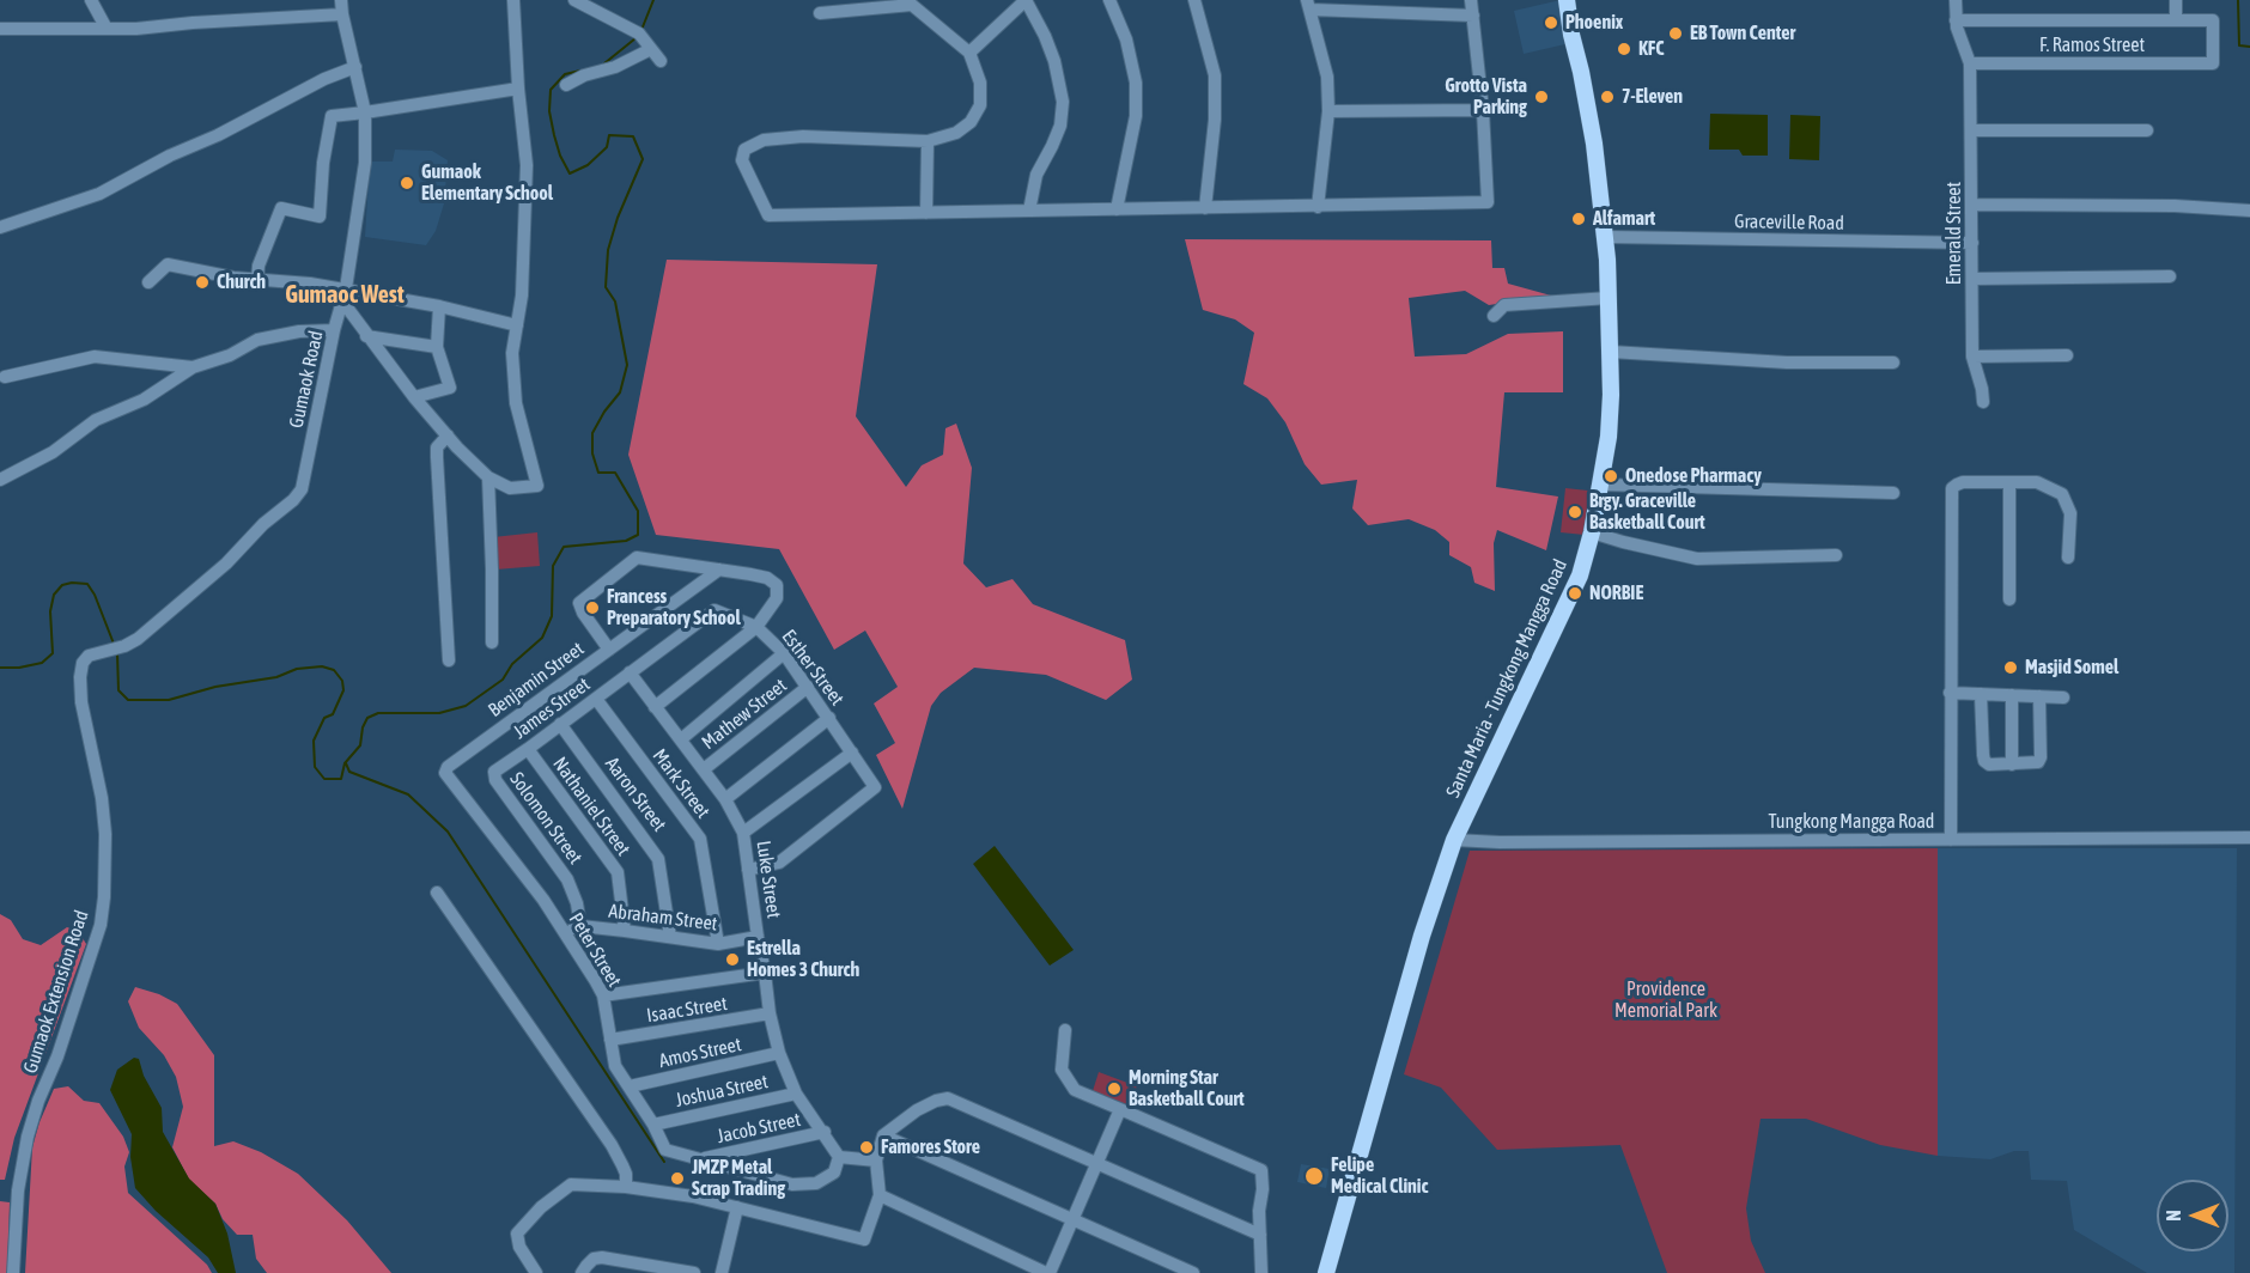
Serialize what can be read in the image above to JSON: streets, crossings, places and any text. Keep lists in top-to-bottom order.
{
  "streets": {
    "main road": ["Santa Maria - Tungkong Mangga Road"],
    "street": [
      "F. Ramos Street",
      "Graceville Road",
      "Emerald Street",
      "Gumaok Road",
      "Esther Street",
      "Benjamin Street",
      "James Street",
      "Mathew Street",
      "Mark Street",
      "Aaron Street",
      "Nathaniel Street",
      "Solomon Street",
      "Tungkong Mangga Road",
      "Luke Street",
      "Abraham Street",
      "Peter Street",
      "Gumaok Extension Road",
      "Isaac Street",
      "Amos Street",
      "Joshua Street",
      "Jacob Street"
    ]
  },
  "crossings": [
    ["F. Ramos Street", "Emerald Street"],
    ["Graceville Road", "Emerald Street"],
    ["Graceville Road", "Santa Maria - Tungkong Mangga Road"],
    ["Gumaok Road", "Gumaok Extension Road"],
    ["Esther Street", "James Street"],
    ["Esther Street", "Mathew Street"],
    ["Esther Street", "Luke Street"],
    ["Santa Maria - Tungkong Mangga Road", "Tungkong Mangga Road"],
    ["Benjamin Street", "Peter Street"],
    ["James Street", "Mark Street"],
    ["James Street", "Aaron Street"],
    ["James Street", "Nathaniel Street"],
    ["James Street", "Solomon Street"],
    ["James Street", "Luke Street"],
    ["Mathew Street", "Luke Street"],
    ["Mark Street", "Abraham Street"],
    ["Aaron Street", "Abraham Street"],
    ["Nathaniel Street", "Abraham Street"],
    ["Solomon Street", "Abraham Street"],
    ["Luke Street", "Abraham Street"],
    ["Luke Street", "Peter Street"],
    ["Luke Street", "Isaac Street"],
    ["Luke Street", "Amos Street"],
    ["Luke Street", "Joshua Street"],
    ["Luke Street", "Jacob Street"],
    ["Abraham Street", "Peter Street"],
    ["Peter Street", "Isaac Street"],
    ["Peter Street", "Amos Street"],
    ["Peter Street", "Joshua Street"],
    ["Peter Street", "Jacob Street"]
  ],
  "districts": ["Gumaoc West"],
  "parks": ["Providence Memorial Park"],
  "places": [
    "Phoenix",
    "EB Town Center",
    "KFC",
    "Grotto Vista Parking",
    "7-Eleven",
    "Gumaok Elementary School",
    "Alfamart",
    "Church",
    "Onedose Pharmacy",
    "Brgy. Graceville Basketball Court",
    "NORBIE",
    "Francess Preparatory School",
    "Masjid Somel",
    "Estrella Homes 3 Church",
    "Morning Star Basketball Court",
    "Famores Store",
    "Felipe Medical Clinic",
    "JMZP Metal Scrap Trading"
  ],
  "north": "left"
}
